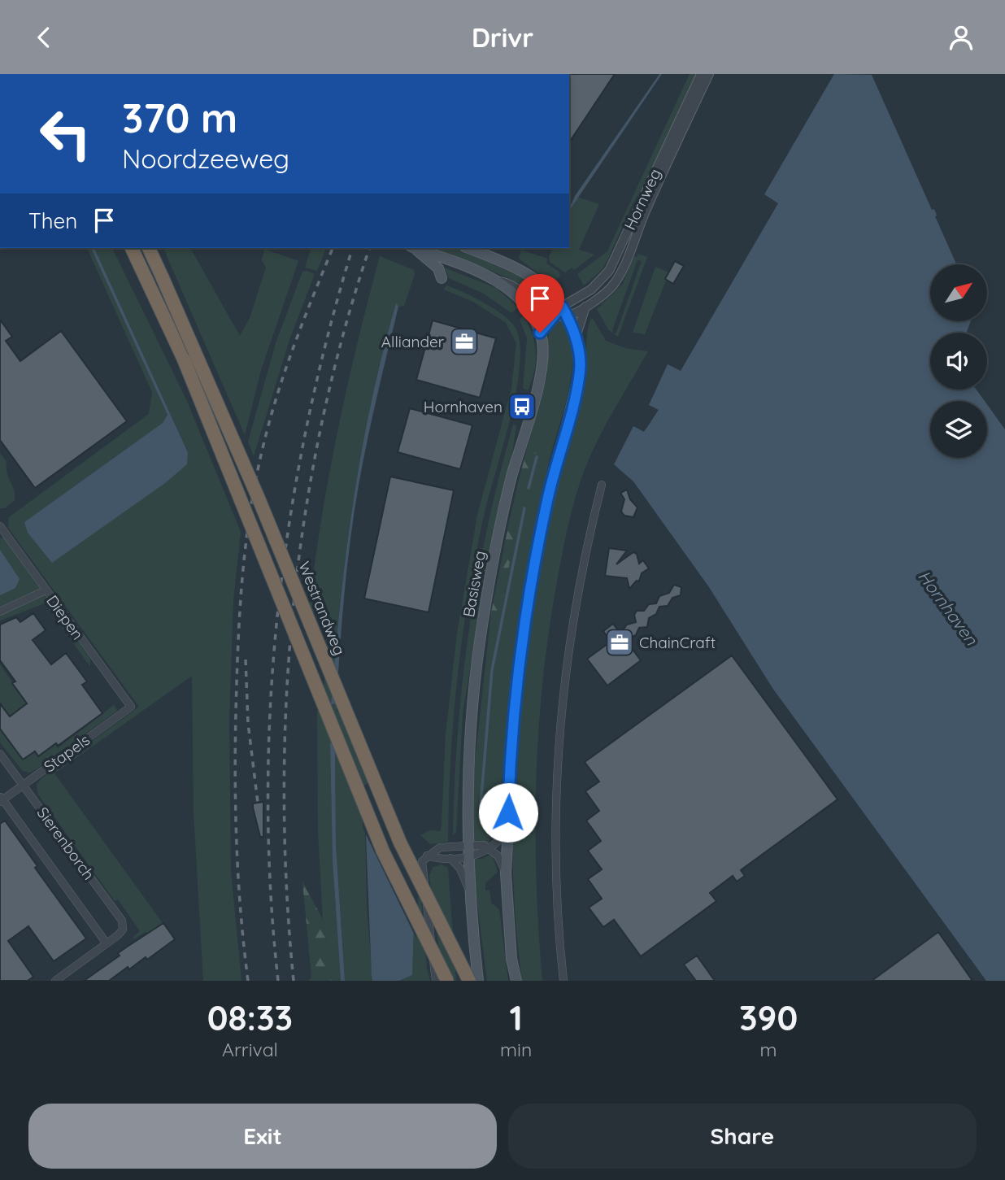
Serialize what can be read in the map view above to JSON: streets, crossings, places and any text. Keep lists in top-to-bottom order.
{
  "streets": {
    "highway": ["Westrandweg"],
    "main road": ["Basisweg"],
    "street": [
      "Hornweg",
      "Diepen",
      "Stapels",
      "Sierenborch"
    ]
  },
  "crossings": [
    ["Hornweg", "Basisweg"],
    ["Diepen", "Stapels"],
    ["Stapels", "Sierenborch"]
  ],
  "water": ["Hornhaven"],
  "places": {
    "office": ["Alliander", "ChainCraft"],
    "bus stop": ["Hornhaven"]
  },
  "north": "top right",
  "page": {
    "header": "Drivr",
    "turn": ["370 m", "Noordzeeweg"],
    "then": "Then",
    "eta": [
      "08:33",
      "Arrival",
      "1",
      "min",
      "390",
      "m"
    ],
    "buttons": ["Exit", "Share"]
  }
}
